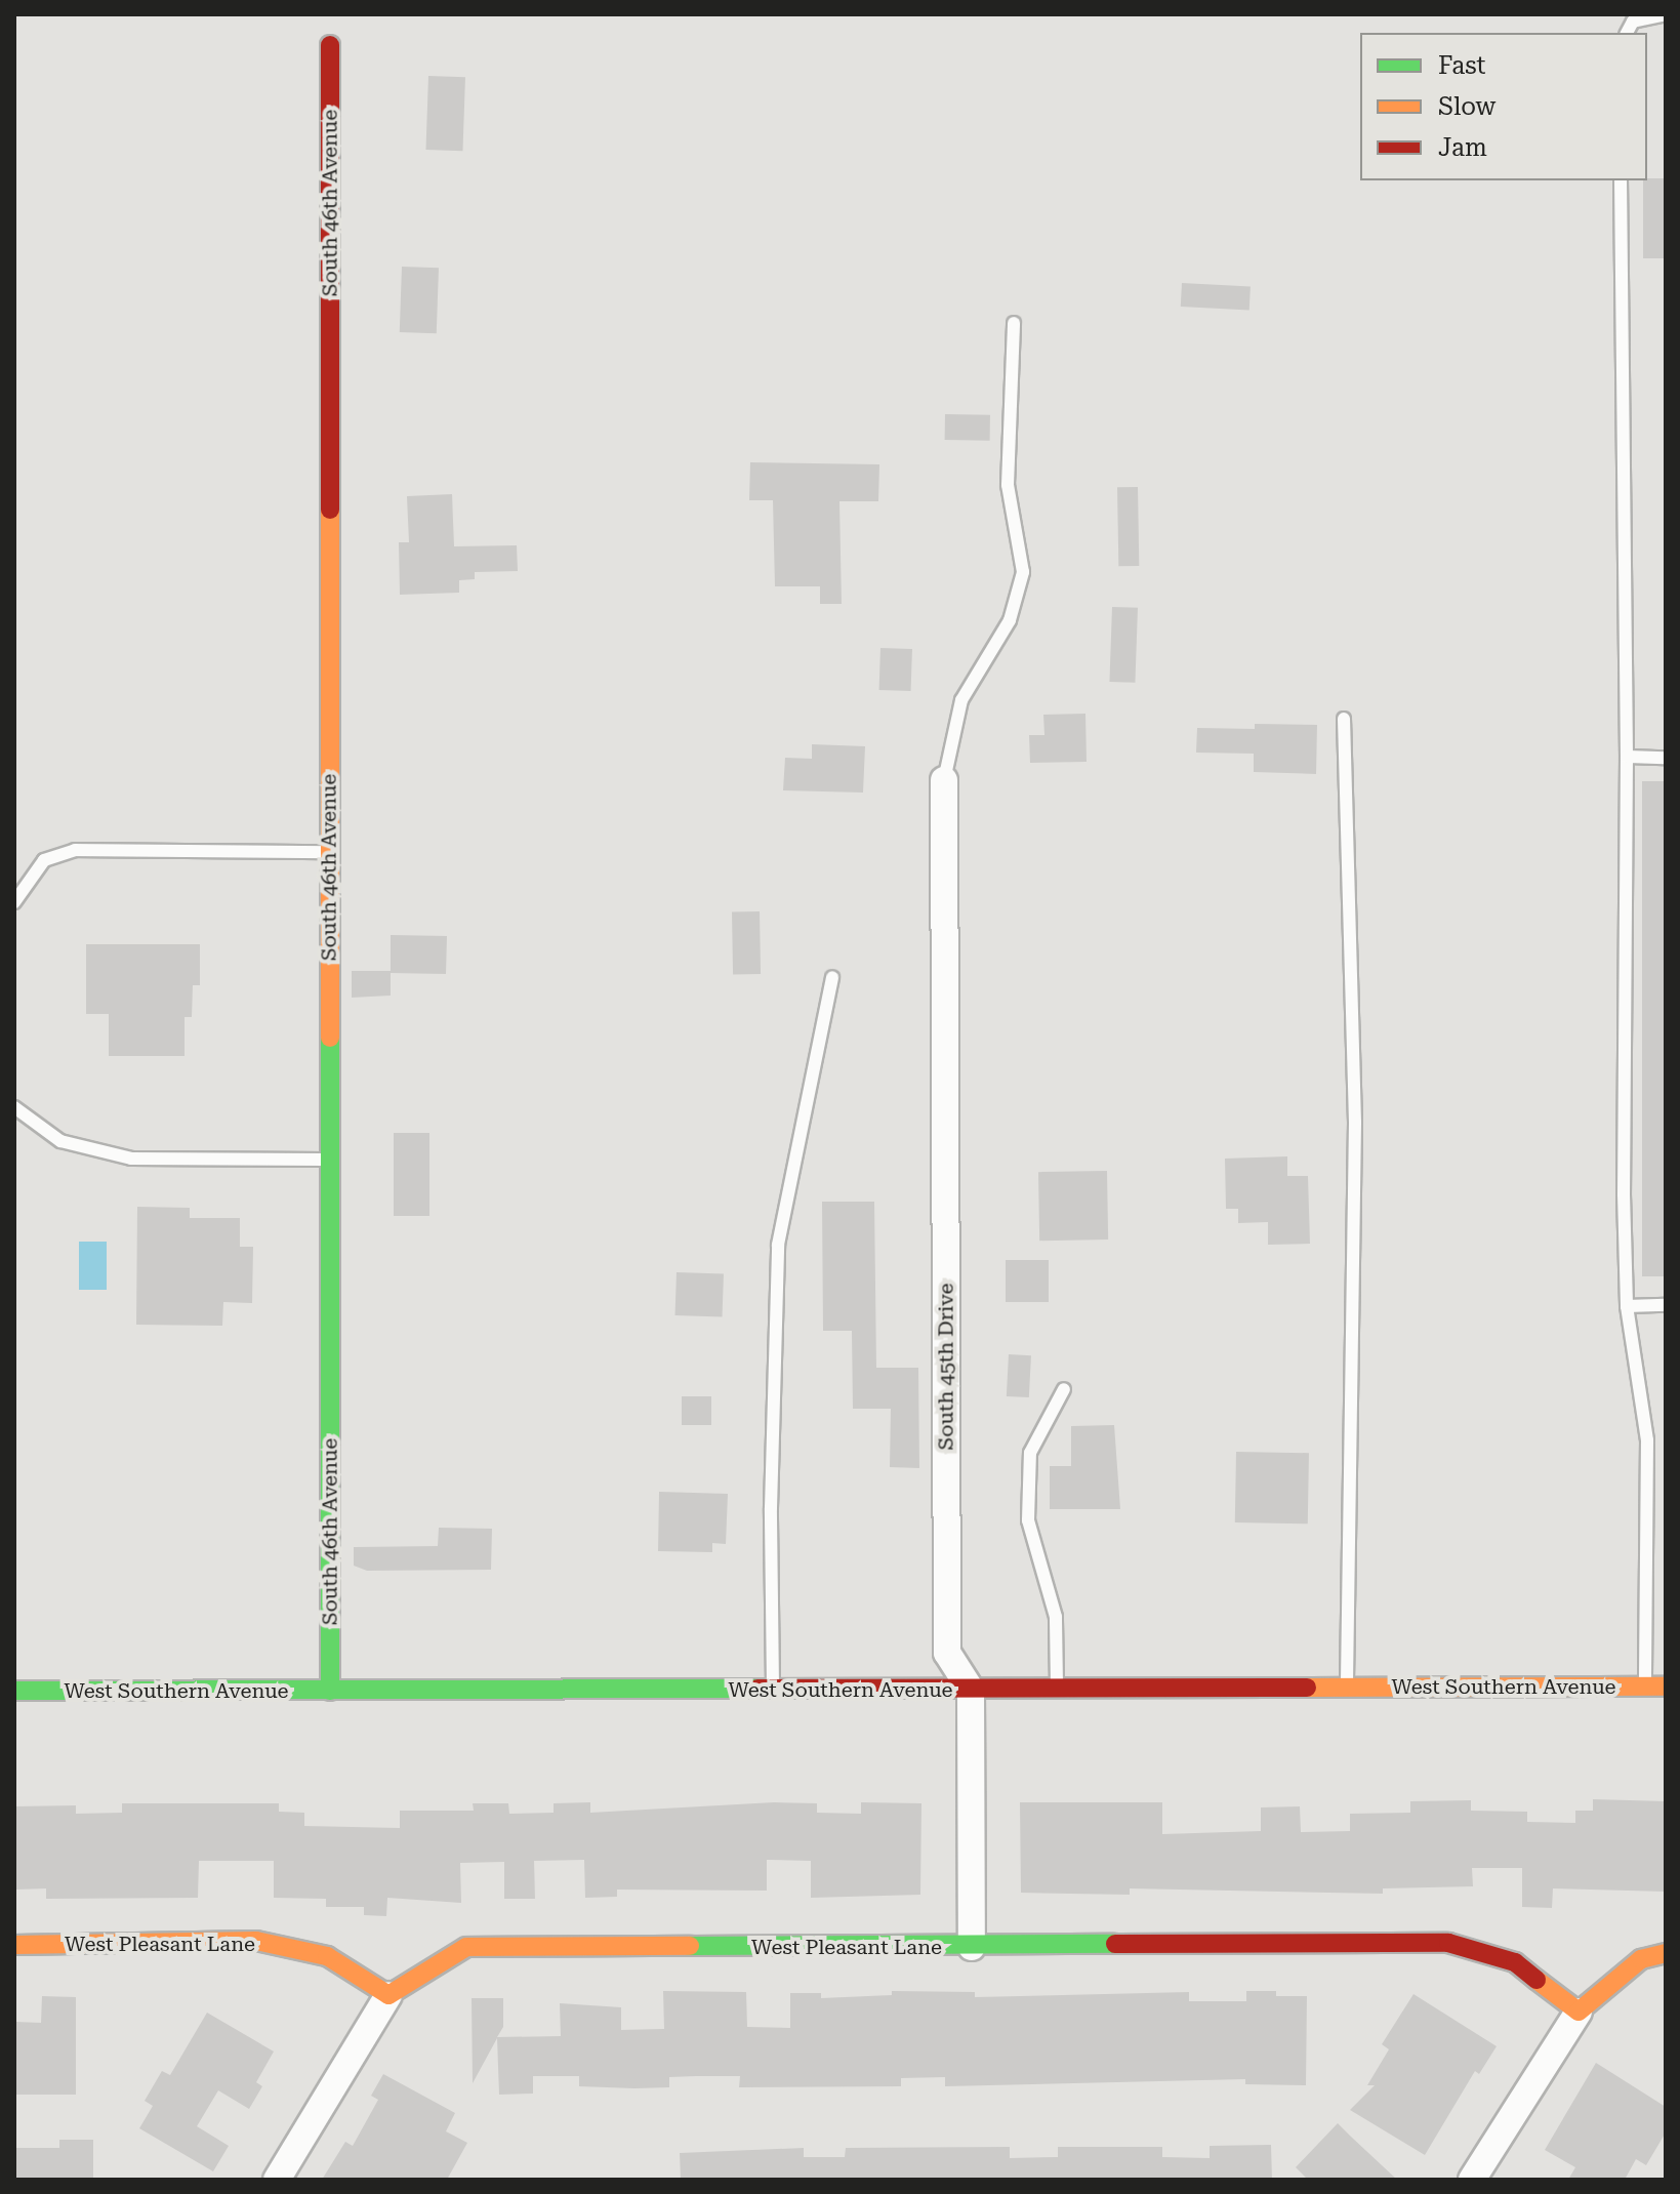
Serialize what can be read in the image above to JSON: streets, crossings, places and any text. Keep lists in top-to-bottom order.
{
  "streets": {
    "street": [
      "South 46th Avenue",
      "South 45th Drive",
      "West Southern Avenue",
      "West Pleasant Lane"
    ]
  },
  "crossings": [
    ["South 46th Avenue", "West Southern Avenue"],
    ["South 45th Drive", "West Southern Avenue"]
  ],
  "legend": ["Fast", "Slow", "Jam"]
}
